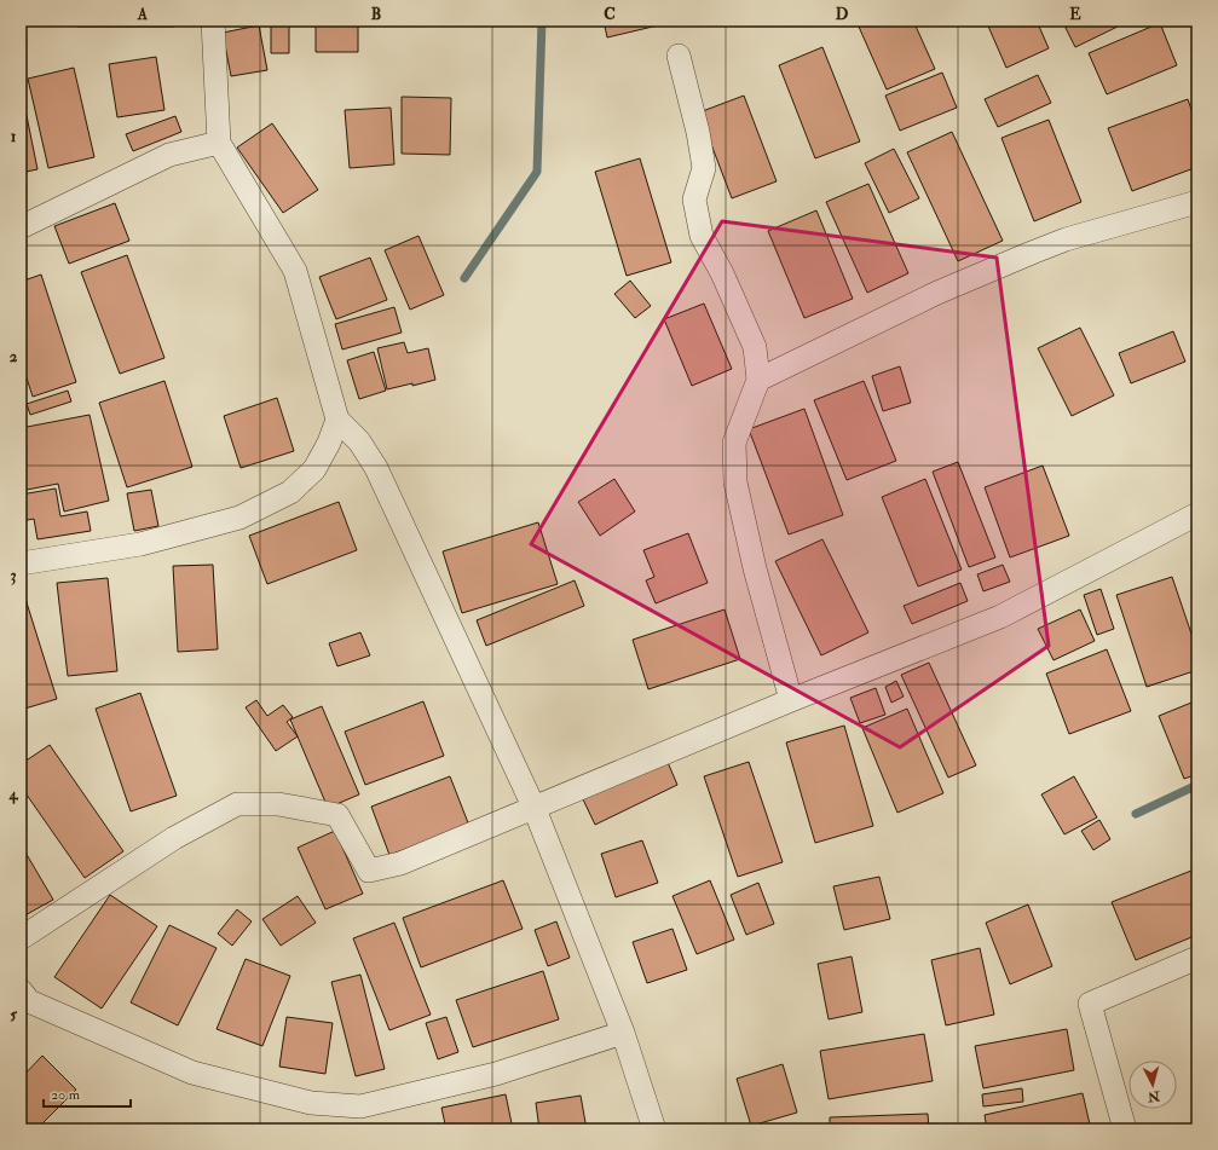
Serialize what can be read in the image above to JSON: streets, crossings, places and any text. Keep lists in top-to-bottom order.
{
  "scale_bar": "20 m",
  "north": "bottom",
  "grid": {
    "columns": [
      "A",
      "B",
      "C",
      "D",
      "E"
    ],
    "rows": [
      "1",
      "2",
      "3",
      "4",
      "5"
    ]
  }
}
